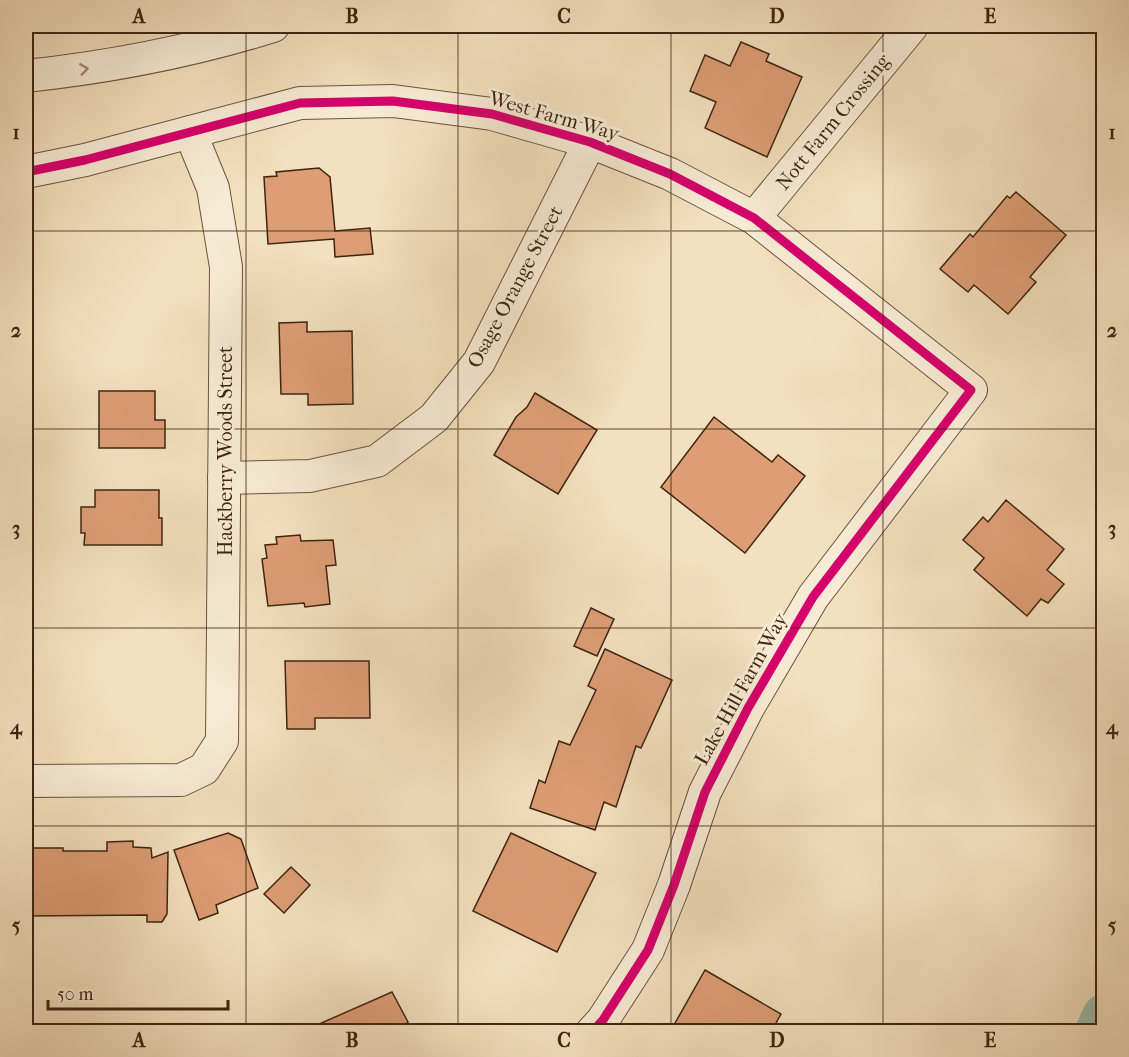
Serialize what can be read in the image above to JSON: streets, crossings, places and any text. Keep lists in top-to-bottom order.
{
  "streets": {
    "street": [
      "West Farm Way",
      "Nott Farm Crossing",
      "Osage Orange Street",
      "Hackberry Woods Street",
      "Lake Hill Farm Way"
    ]
  },
  "crossings": [
    ["West Farm Way", "Nott Farm Crossing"],
    ["West Farm Way", "Osage Orange Street"],
    ["West Farm Way", "Hackberry Woods Street"],
    ["West Farm Way", "Lake Hill Farm Way"],
    ["Osage Orange Street", "Hackberry Woods Street"]
  ],
  "scale_bar": "50 m",
  "grid": {
    "columns": [
      "A",
      "B",
      "C",
      "D",
      "E"
    ],
    "rows": [
      "1",
      "2",
      "3",
      "4",
      "5"
    ]
  }
}
